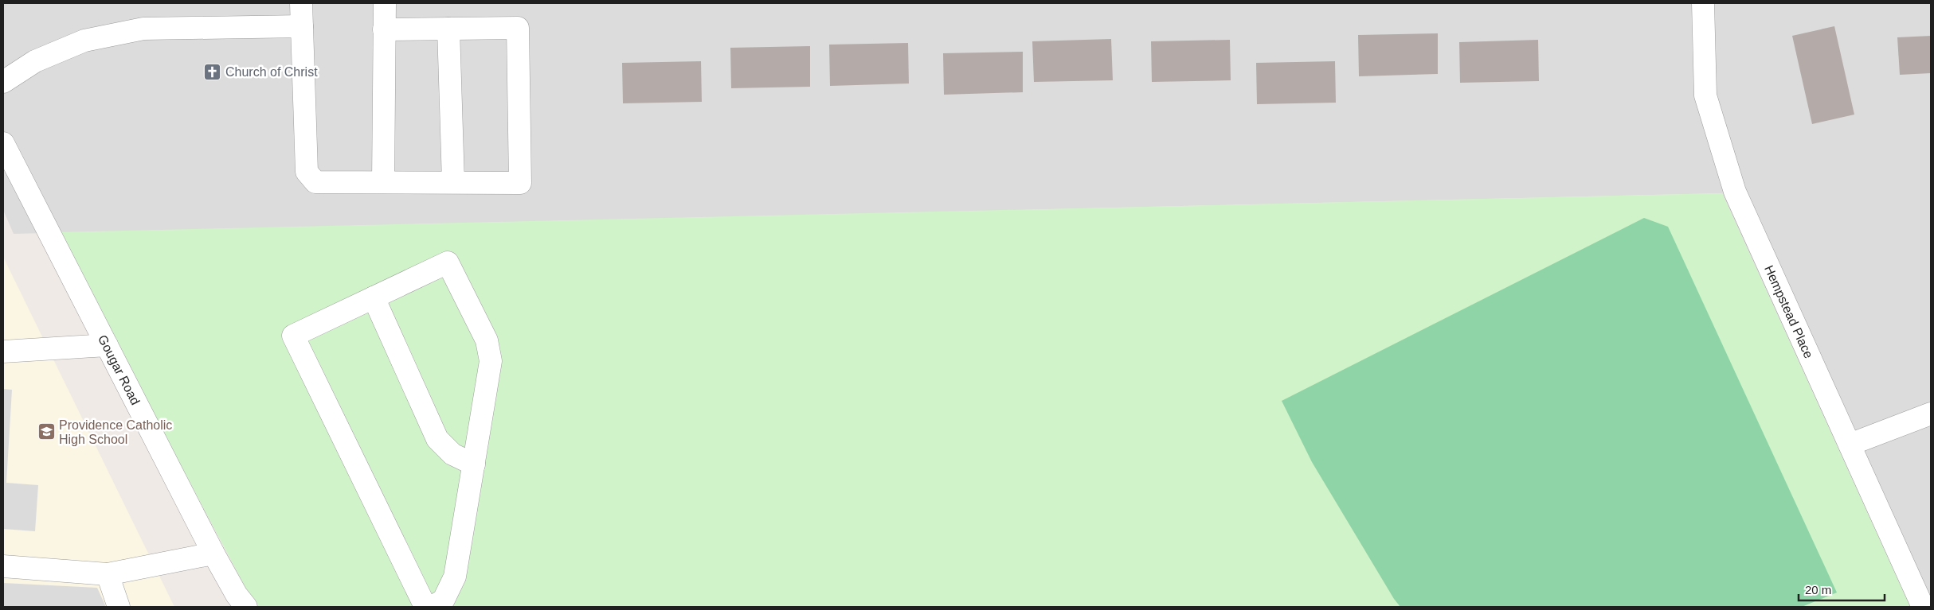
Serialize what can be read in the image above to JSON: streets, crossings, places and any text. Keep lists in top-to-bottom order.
{
  "streets": {
    "street": ["Hempstead Place", "Gougar Road"]
  },
  "places": {
    "church": ["Church of Christ"],
    "school or university": ["Providence Catholic High School"]
  },
  "scale_bar": "20 m"
}
